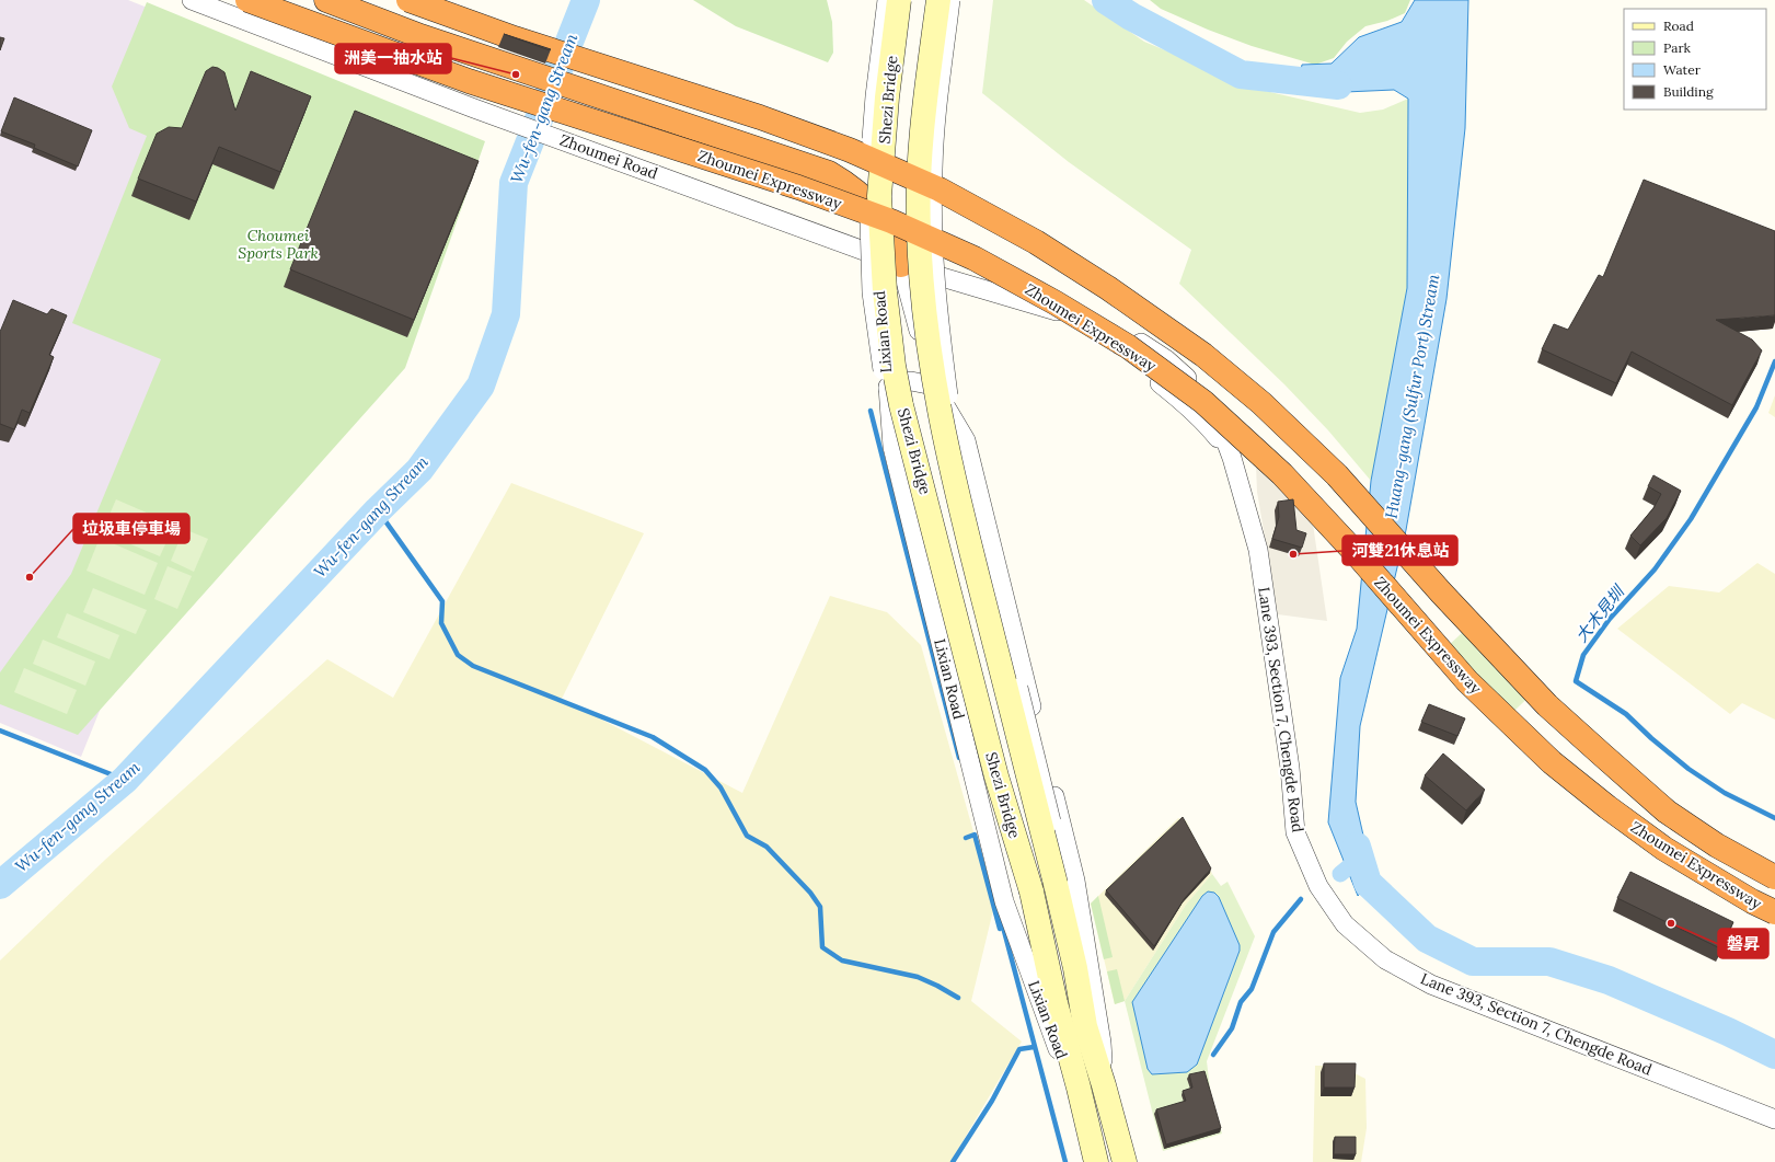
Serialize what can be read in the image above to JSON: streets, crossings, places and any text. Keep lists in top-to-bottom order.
{
  "streets": {
    "highway": ["Zhoumei Expressway"],
    "street": [
      "Shezi Bridge",
      "Zhoumei Road",
      "Lixian Road",
      "Lane 393, Section 7, Chengde Road"
    ]
  },
  "crossings": [
    ["Shezi Bridge", "Lixian Road"],
    ["Zhoumei Road", "Lixian Road"],
    ["Zhoumei Road", "Lane 393, Section 7, Chengde Road"],
    ["Lixian Road", "Lane 393, Section 7, Chengde Road"]
  ],
  "water": ["Wu-fen-gang Stream", "Huang-gang (Sulfur Port) Stream", "大木見圳"],
  "parks": ["Choumei Sports Park"],
  "places": [
    "洲美一抽水站",
    "河雙21休息站",
    "垃圾車停車場",
    "磐昇"
  ],
  "legend": [
    "Road",
    "Park",
    "Water",
    "Building"
  ]
}
